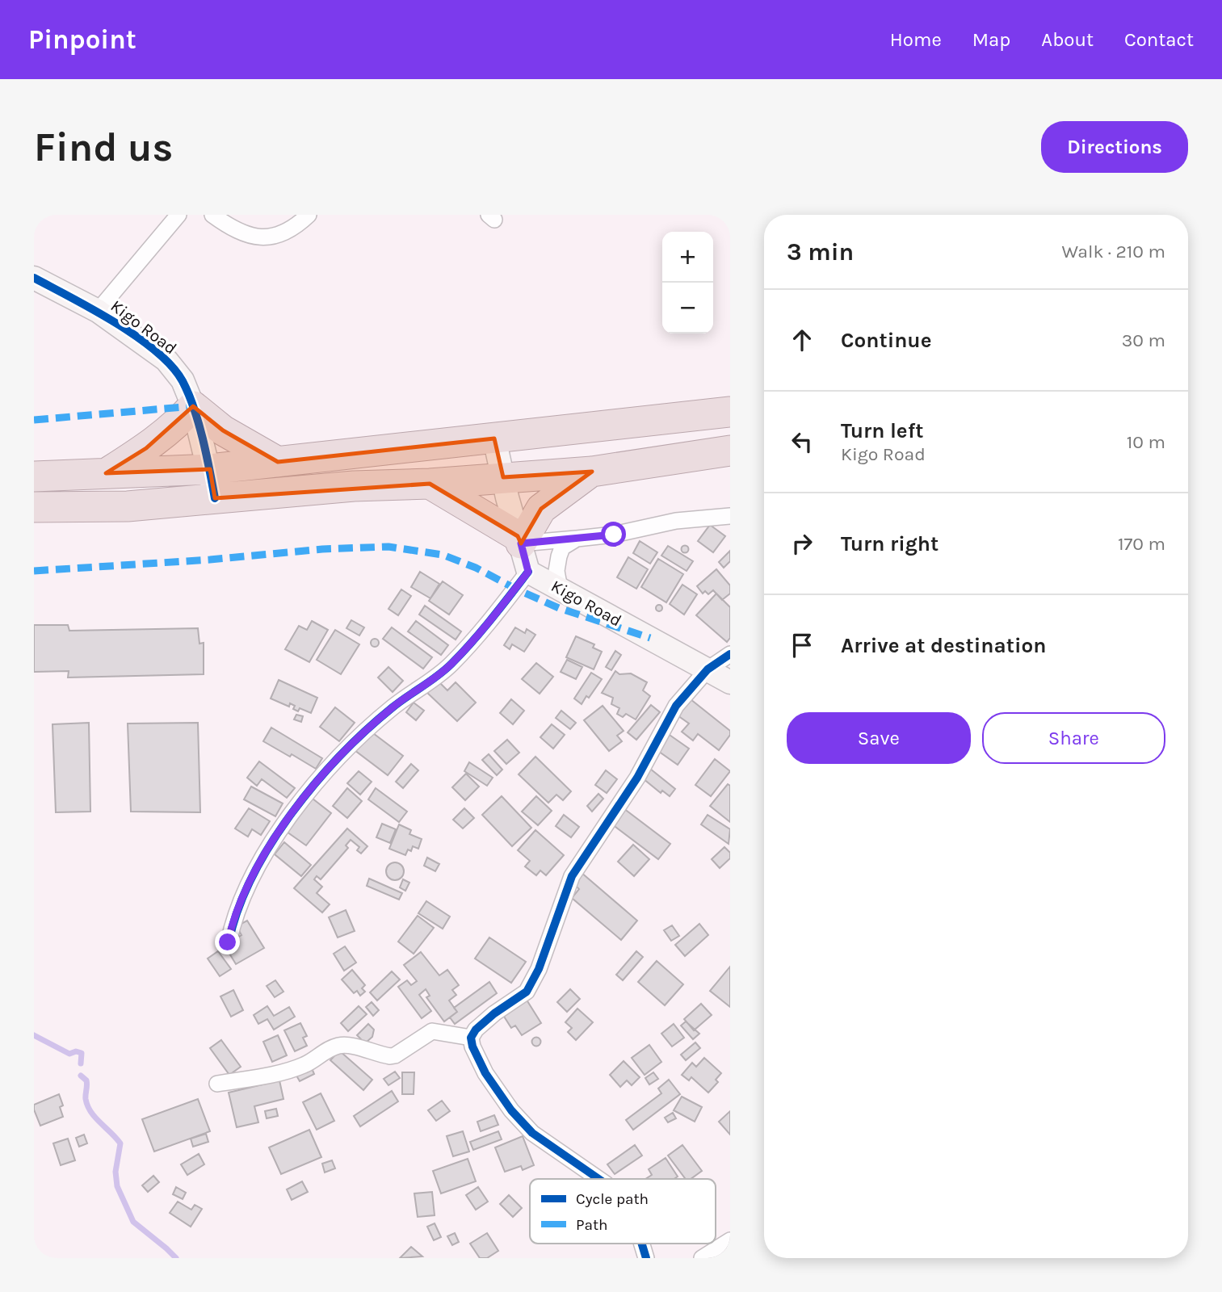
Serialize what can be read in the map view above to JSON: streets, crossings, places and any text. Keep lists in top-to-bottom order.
{
  "streets": {
    "street": ["Kigo Road"]
  },
  "legend": ["Cycle path", "Path"],
  "page": {
    "header": "Pinpoint",
    "nav": [
      "Home",
      "Map",
      "About",
      "Contact"
    ],
    "buttons": [
      "Directions",
      ["Save", "Share"]
    ],
    "title": "Find us",
    "heading": ["3 min", "Walk · 210 m"],
    "map_buttons": ["+", "−"],
    "list": [
      ["Continue", "30 m"],
      ["Turn left", "Kigo Road", "10 m"],
      ["Turn right", "170 m"],
      "Arrive at destination"
    ]
  }
}
